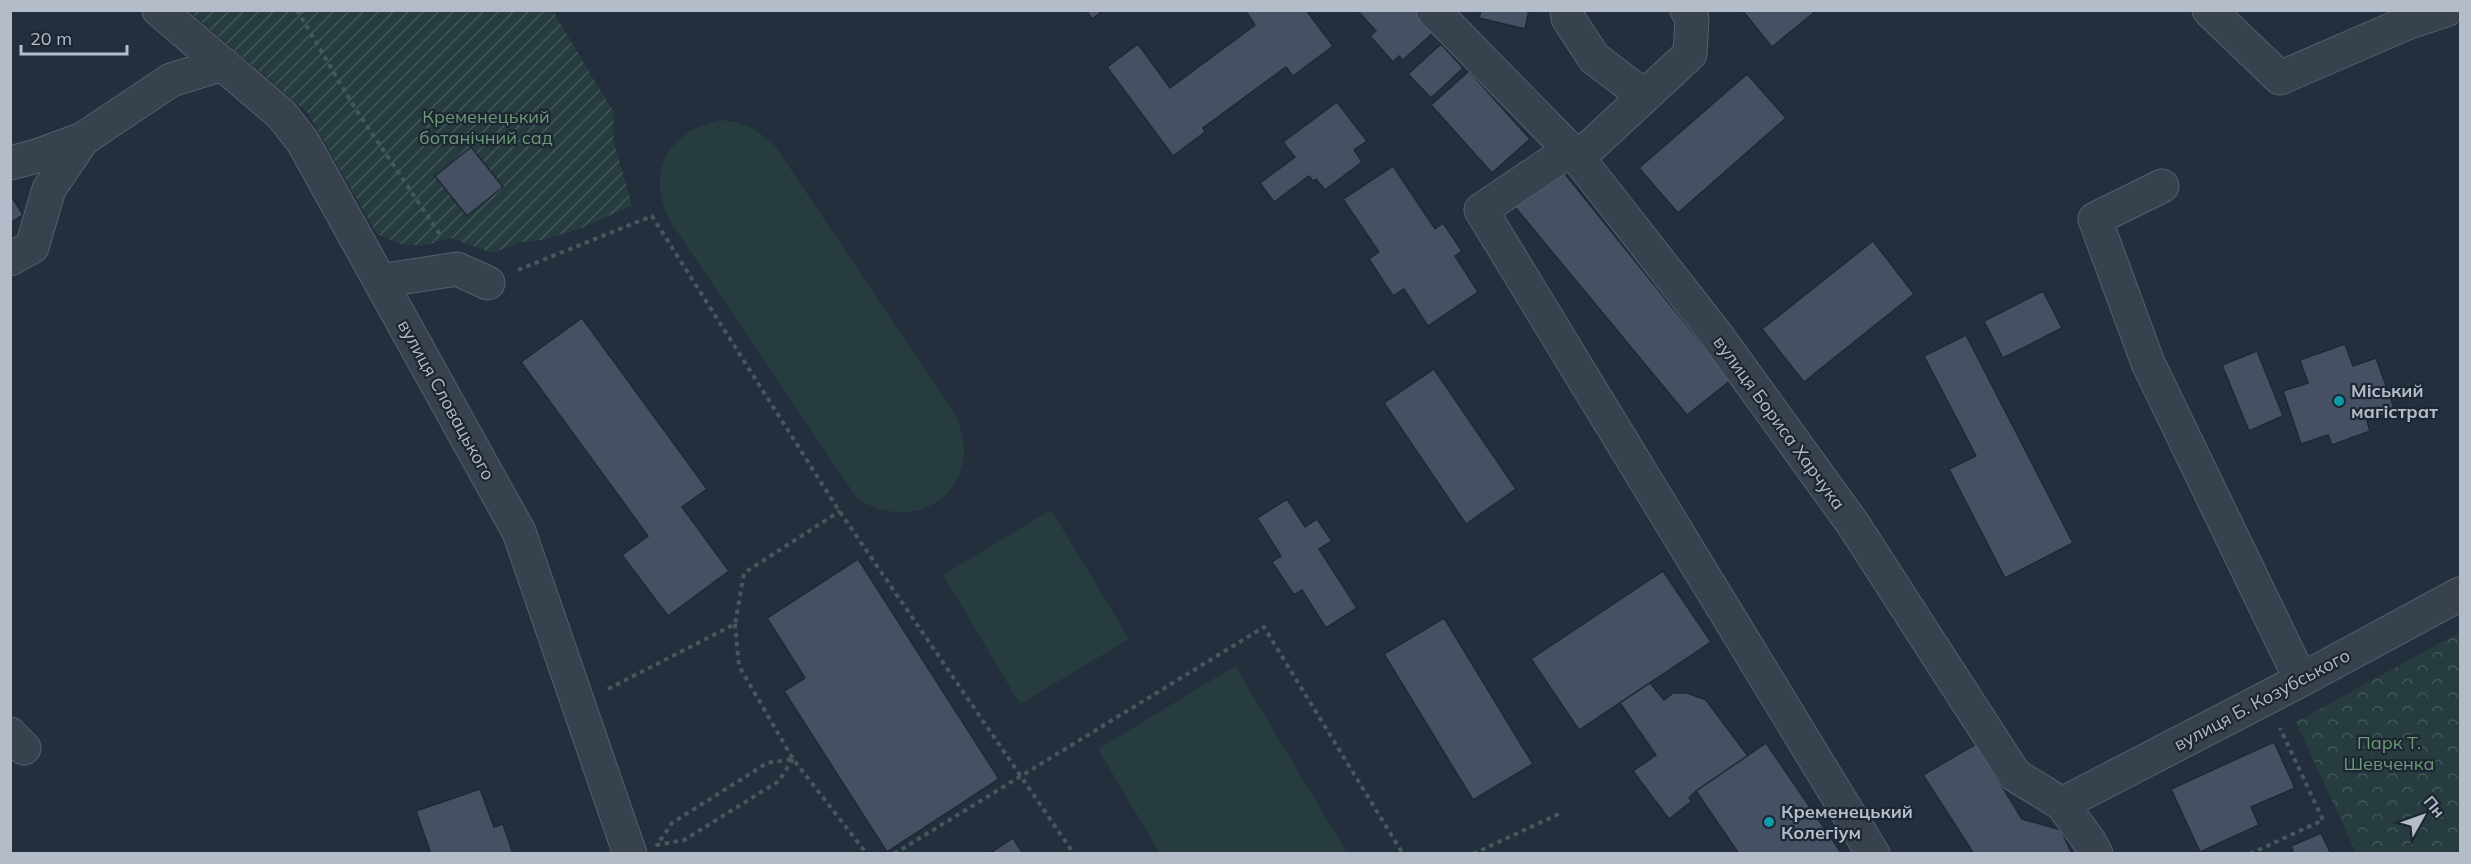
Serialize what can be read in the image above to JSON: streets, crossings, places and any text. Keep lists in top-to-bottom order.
{
  "streets": {
    "street": ["вулиця Словацького", "вулиця Бориса Харчука", "вулиця Б. Козубського"]
  },
  "crossings": [
    ["вулиця Бориса Харчука", "вулиця Б. Козубського"]
  ],
  "parks": ["Кременецький ботанічний сад", "Парк Т. Шевченка"],
  "places": ["Міський магістрат", "Кременецький Колегіум"],
  "scale_bar": "20 m",
  "north": "top right"
}
